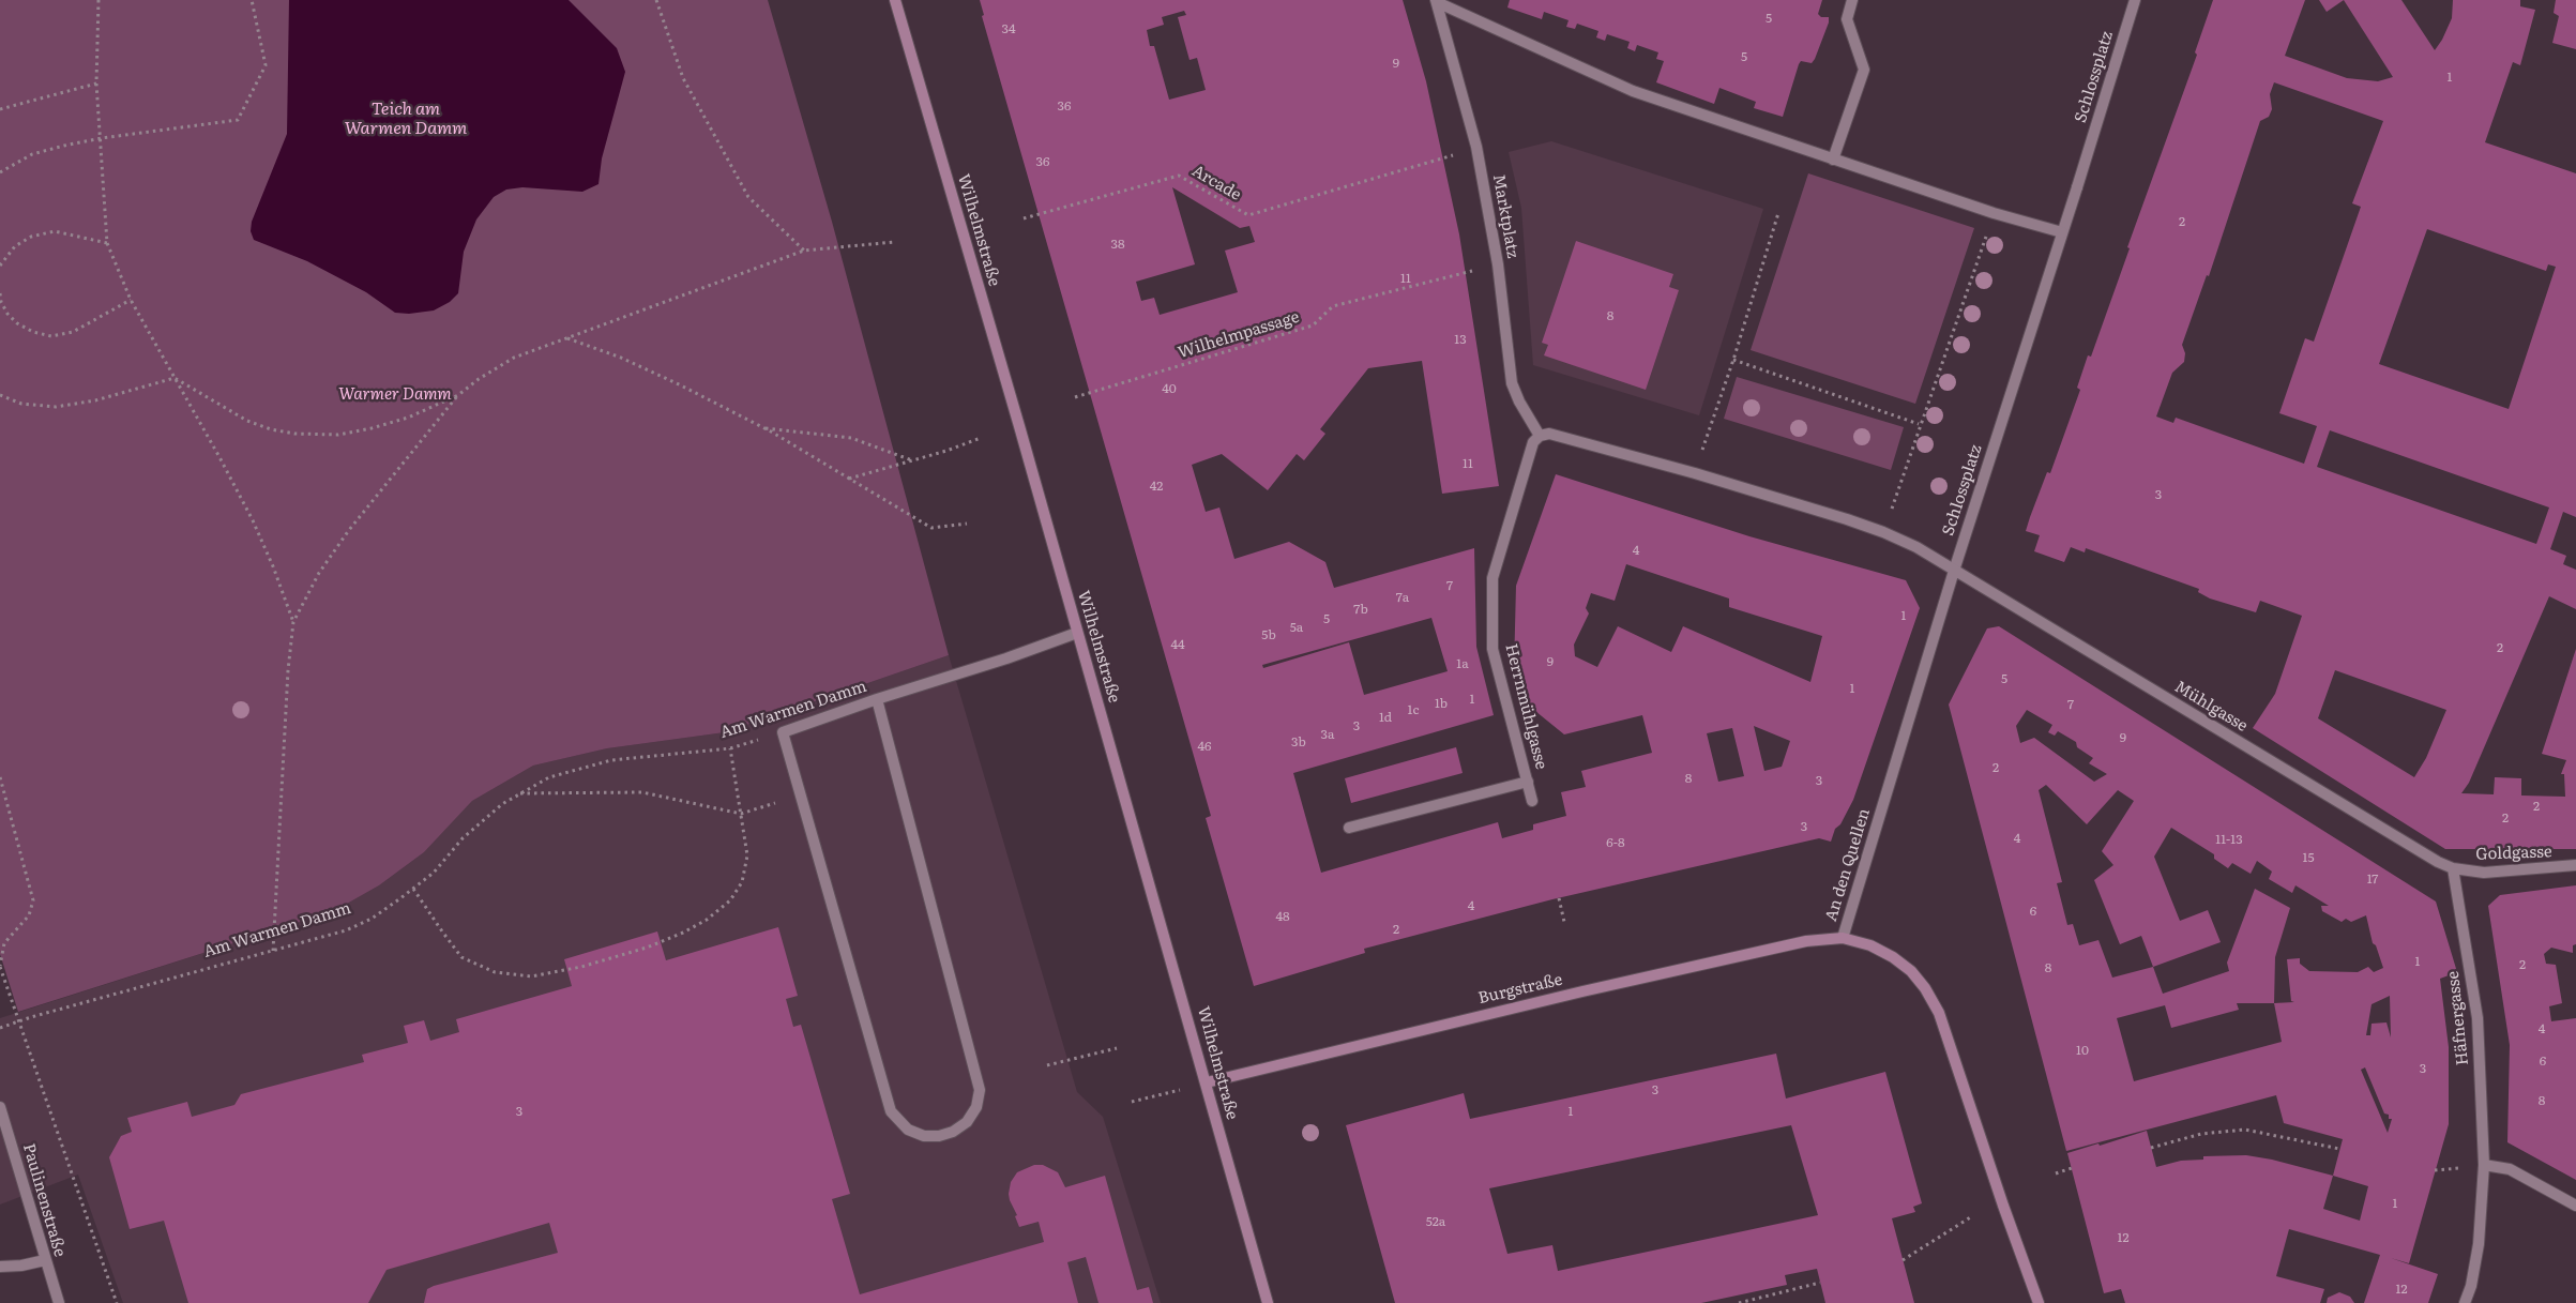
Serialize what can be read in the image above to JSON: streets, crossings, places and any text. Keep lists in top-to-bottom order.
{
  "streets": {
    "main road": ["Wilhelmstraße", "An den Quellen", "Burgstraße"],
    "street": [
      "Schlossplatz",
      "Marktplatz",
      "Herrnmühlgasse",
      "Mühlgasse",
      "Am Warmen Damm",
      "Goldgasse",
      "Häfnergasse",
      "Paulinenstraße"
    ],
    "path": ["Arcade", "Wilhelmpassage"]
  },
  "crossings": [
    ["Schlossplatz", "Mühlgasse"],
    ["Schlossplatz", "An den Quellen"],
    ["Marktplatz", "Herrnmühlgasse"],
    ["Wilhelmstraße", "Am Warmen Damm"],
    ["Wilhelmstraße", "Burgstraße"],
    ["Mühlgasse", "Goldgasse"],
    ["Mühlgasse", "An den Quellen"],
    ["Mühlgasse", "Häfnergasse"],
    ["Goldgasse", "Häfnergasse"],
    ["An den Quellen", "Burgstraße"]
  ],
  "water": ["Teich am Warmen Damm"],
  "parks": ["Warmer Damm"],
  "house_numbers": [
    "5",
    "34",
    "5",
    "9",
    "1",
    "36",
    "36",
    "2",
    "38",
    "11",
    "8",
    "13",
    "40",
    "11",
    "42",
    "3",
    "4",
    "7",
    "7a",
    "7b",
    "1",
    "5",
    "5a",
    "5b",
    "44",
    "2",
    "9",
    "1a",
    "5",
    "1",
    "1",
    "1b",
    "7",
    "1c",
    "1d",
    "3",
    "3a",
    "9",
    "3b",
    "46",
    "2",
    "8",
    "3",
    "2",
    "2",
    "3",
    "4",
    "11-13",
    "6-8",
    "15",
    "17",
    "4",
    "6",
    "48",
    "2",
    "1",
    "2",
    "8",
    "4",
    "10",
    "6",
    "3",
    "3",
    "8",
    "3",
    "1",
    "1",
    "52a",
    "12",
    "12"
  ]
}
